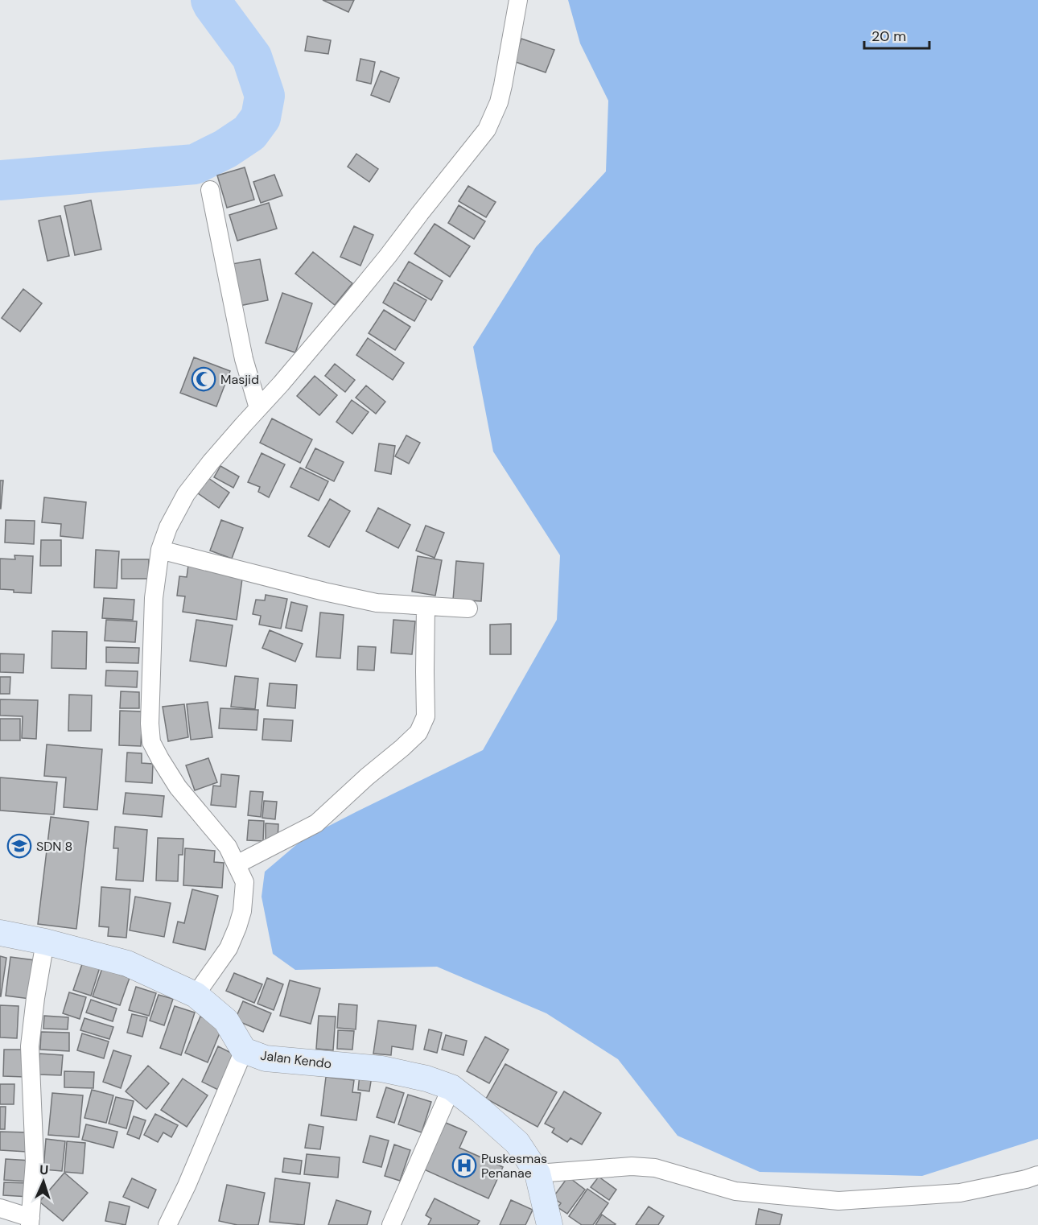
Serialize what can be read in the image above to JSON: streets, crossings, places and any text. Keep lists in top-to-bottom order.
{
  "streets": {
    "street": ["Jalan Kendo"]
  },
  "places": {
    "mosque": ["Masjid"],
    "school or university": ["SDN 8"],
    "hospital": ["Puskesmas Penanae"]
  },
  "scale_bar": "20 m",
  "north": "top"
}
